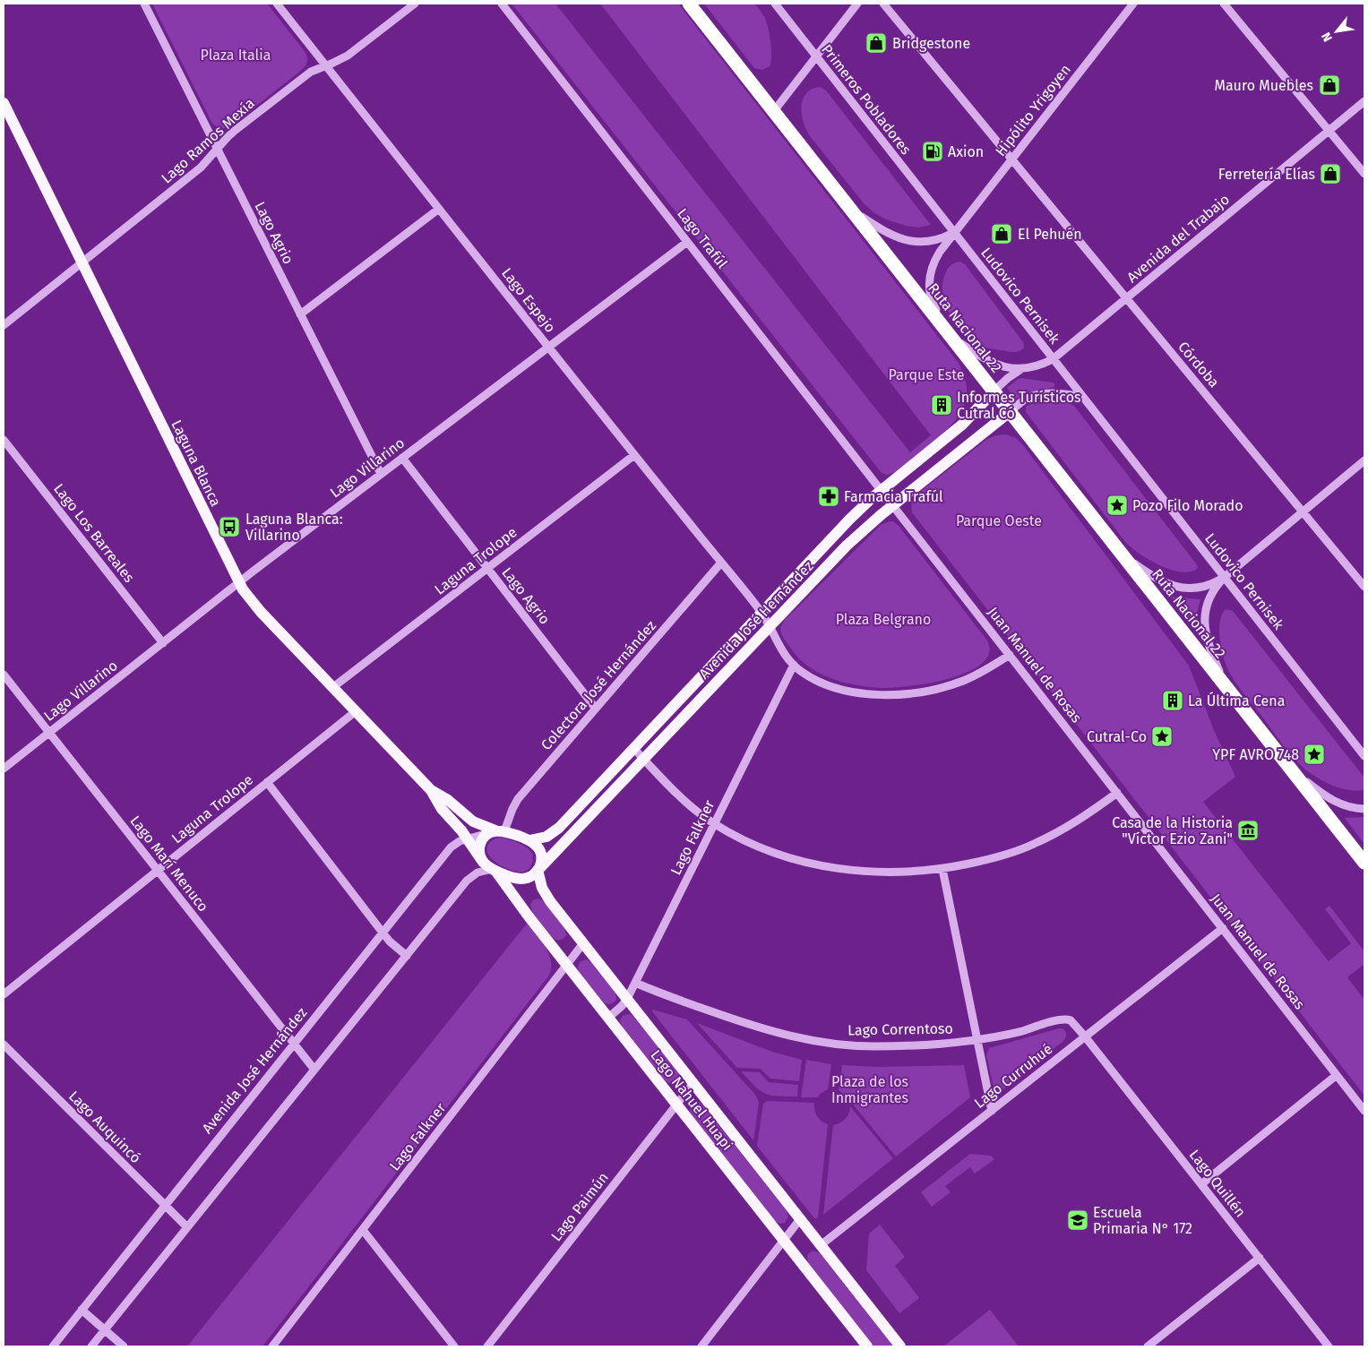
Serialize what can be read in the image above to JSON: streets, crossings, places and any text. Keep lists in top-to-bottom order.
{
  "streets": {
    "highway": ["Ruta Nacional 22"],
    "main road": ["Laguna Blanca", "Avenida José Hernández", "Lago Nahuel Huapi"],
    "street": [
      "Primeros Pobladores",
      "Hipólito Yrigoyen",
      "Lago Ramos Mexía",
      "Lago Agrio",
      "Lago Trafúl",
      "Avenida del Trabajo",
      "Ludovico Pernisek",
      "Lago Espejo",
      "Córdoba",
      "Lago Villarino",
      "Lago Los Barreales",
      "Laguna Trolope",
      "Juan Manuel de Rosas",
      "Colectora José Hernández",
      "Lago Falkner",
      "Lago Marí Menuco",
      "Lago Correntoso",
      "Lago Curruhué",
      "Lago Auquincó",
      "Lago Quillén",
      "Lago Paimún"
    ]
  },
  "crossings": [
    ["Primeros Pobladores", "Hipólito Yrigoyen"],
    ["Primeros Pobladores", "Ludovico Pernisek"],
    ["Hipólito Yrigoyen", "Avenida del Trabajo"],
    ["Hipólito Yrigoyen", "Ludovico Pernisek"],
    ["Hipólito Yrigoyen", "Ruta Nacional 22"],
    ["Hipólito Yrigoyen", "Córdoba"],
    ["Lago Ramos Mexía", "Lago Agrio"],
    ["Lago Ramos Mexía", "Lago Espejo"],
    ["Lago Ramos Mexía", "Laguna Blanca"],
    ["Lago Agrio", "Lago Villarino"],
    ["Lago Agrio", "Laguna Trolope"],
    ["Lago Agrio", "Colectora José Hernández"],
    ["Lago Trafúl", "Lago Villarino"],
    ["Lago Trafúl", "Avenida José Hernández"],
    ["Lago Trafúl", "Juan Manuel de Rosas"],
    ["Avenida del Trabajo", "Ludovico Pernisek"],
    ["Avenida del Trabajo", "Ruta Nacional 22"],
    ["Avenida del Trabajo", "Córdoba"],
    ["Avenida del Trabajo", "Avenida José Hernández"],
    ["Lago Espejo", "Lago Villarino"],
    ["Lago Espejo", "Laguna Trolope"],
    ["Lago Espejo", "Avenida José Hernández"],
    ["Lago Espejo", "Juan Manuel de Rosas"],
    ["Lago Espejo", "Colectora José Hernández"],
    ["Lago Espejo", "Lago Falkner"],
    ["Ruta Nacional 22", "Avenida José Hernández"],
    ["Laguna Blanca", "Lago Villarino"],
    ["Laguna Blanca", "Laguna Trolope"],
    ["Laguna Blanca", "Avenida José Hernández"],
    ["Laguna Blanca", "Colectora José Hernández"],
    ["Laguna Blanca", "Lago Nahuel Huapi"],
    ["Lago Villarino", "Lago Los Barreales"],
    ["Lago Villarino", "Lago Marí Menuco"],
    ["Laguna Trolope", "Lago Marí Menuco"],
    ["Avenida José Hernández", "Juan Manuel de Rosas"],
    ["Avenida José Hernández", "Colectora José Hernández"],
    ["Avenida José Hernández", "Lago Marí Menuco"],
    ["Avenida José Hernández", "Lago Nahuel Huapi"],
    ["Avenida José Hernández", "Lago Auquincó"],
    ["Juan Manuel de Rosas", "Lago Curruhué"],
    ["Colectora José Hernández", "Lago Nahuel Huapi"],
    ["Lago Falkner", "Lago Correntoso"],
    ["Lago Falkner", "Lago Nahuel Huapi"],
    ["Lago Correntoso", "Lago Curruhué"],
    ["Lago Correntoso", "Lago Quillén"],
    ["Lago Curruhué", "Lago Nahuel Huapi"],
    ["Lago Curruhué", "Lago Quillén"],
    ["Lago Nahuel Huapi", "Lago Paimún"]
  ],
  "parks": [
    "Plaza Italia",
    "Parque Este",
    "Parque Oeste",
    "Plaza Belgrano",
    "Plaza de los Inmigrantes"
  ],
  "places": {
    "shop": [
      "Bridgestone",
      "Mauro Muebles",
      "Ferretería Elías",
      "El Pehuén"
    ],
    "fuel station": ["Axion"],
    "building": ["Informes Turísticos Cutral Có", "La Última Cena"],
    "pharmacy": ["Farmacia Trafúl"],
    "place": ["Pozo Filo Morado", "Cutral-Co", "YPF AVRO 748"],
    "bus stop": ["Laguna Blanca: Villarino"],
    "museum": ["Casa de la Historia \"Víctor Ezio Zani\""],
    "school or university": ["Escuela Primaria N° 172"]
  },
  "north": "bottom left"
}
